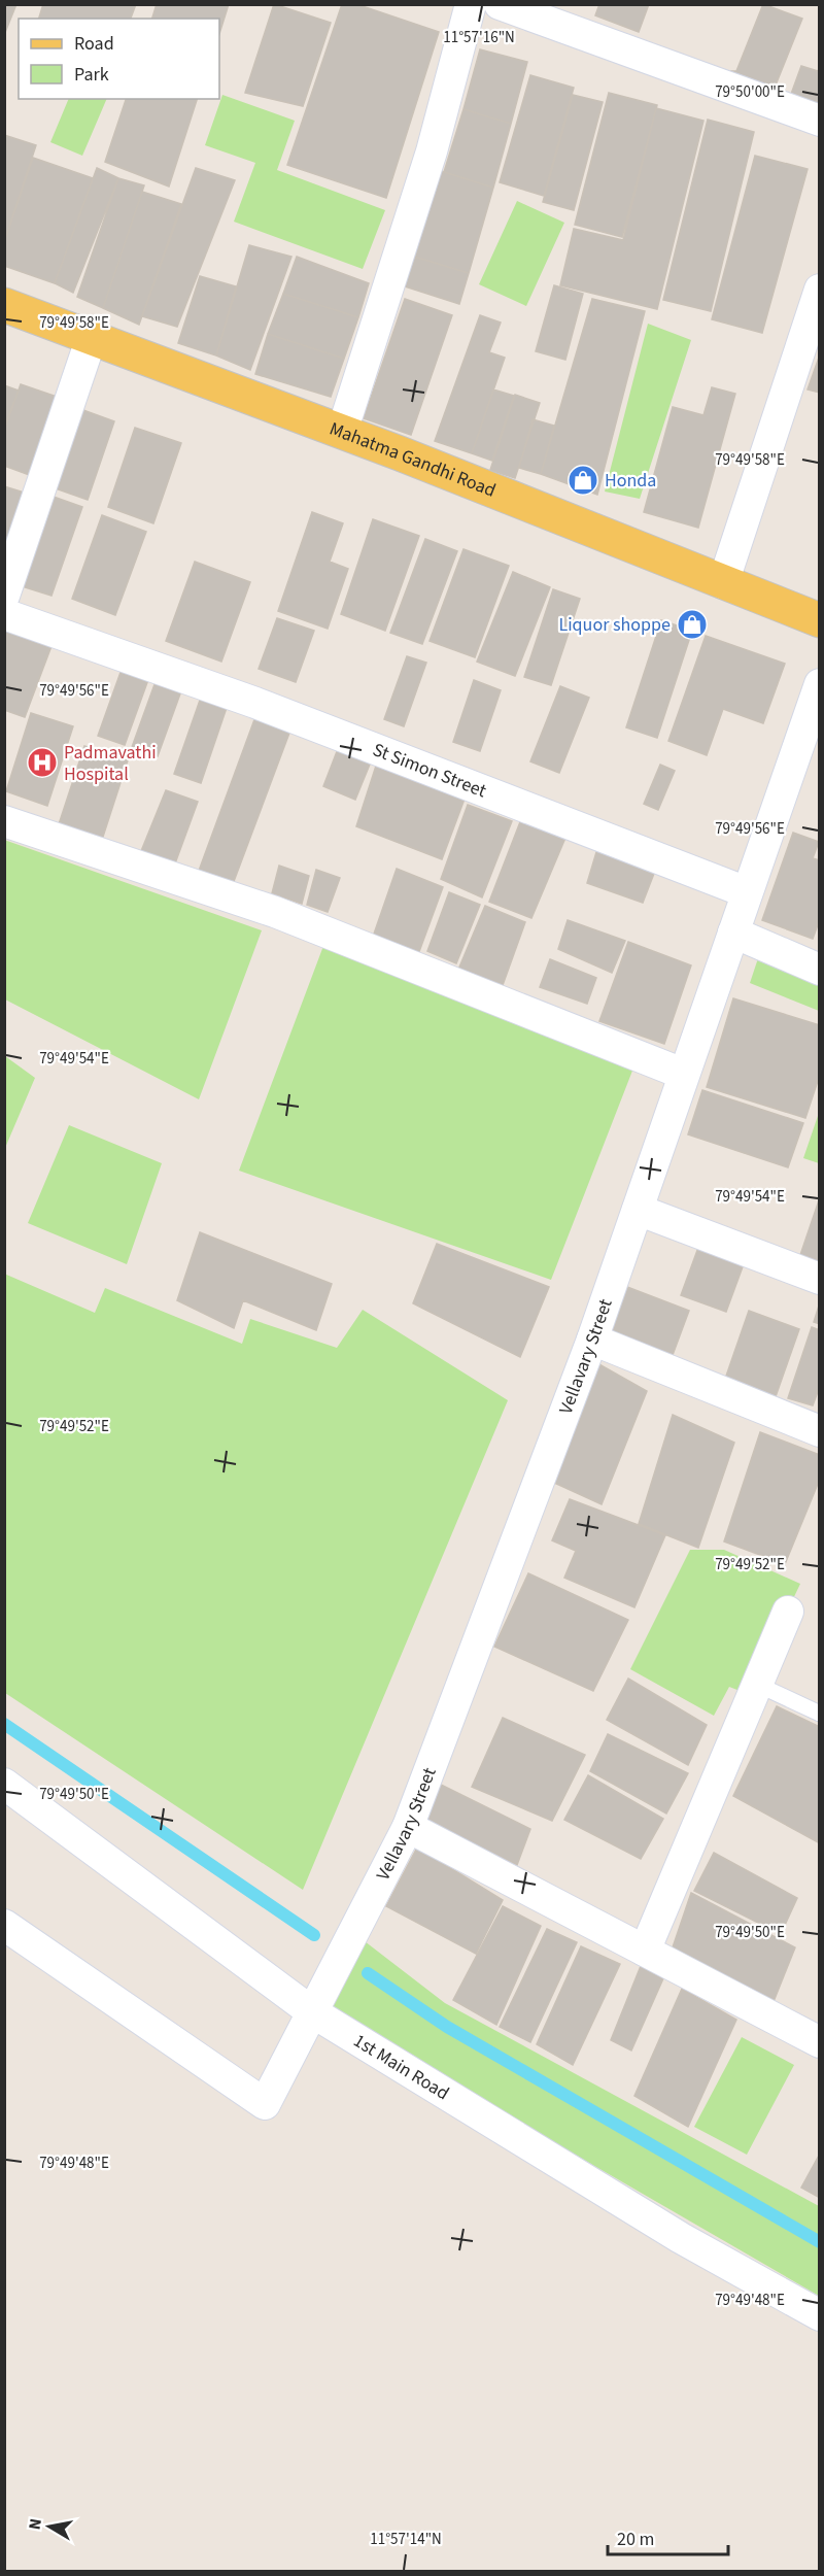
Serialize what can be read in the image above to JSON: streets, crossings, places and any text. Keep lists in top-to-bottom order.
{
  "streets": {
    "main road": ["Mahatma Gandhi Road"],
    "street": ["St Simon Street", "Vellavary Street", "1st Main Road"]
  },
  "crossings": [
    ["St Simon Street", "Vellavary Street"],
    ["Vellavary Street", "1st Main Road"]
  ],
  "places": {
    "shop": ["Honda", "Liquor shoppe"],
    "hospital": ["Padmavathi Hospital"]
  },
  "legend": ["Road", "Park"],
  "scale_bar": "20 m",
  "north": "left",
  "coordinates": [
    "11°57'16\"N",
    "79°50'00\"E",
    "79°49'58\"E",
    "79°49'56\"E",
    "79°49'54\"E",
    "79°49'52\"E",
    "79°49'50\"E",
    "79°49'48\"E",
    "11°57'14\"N"
  ]
}
